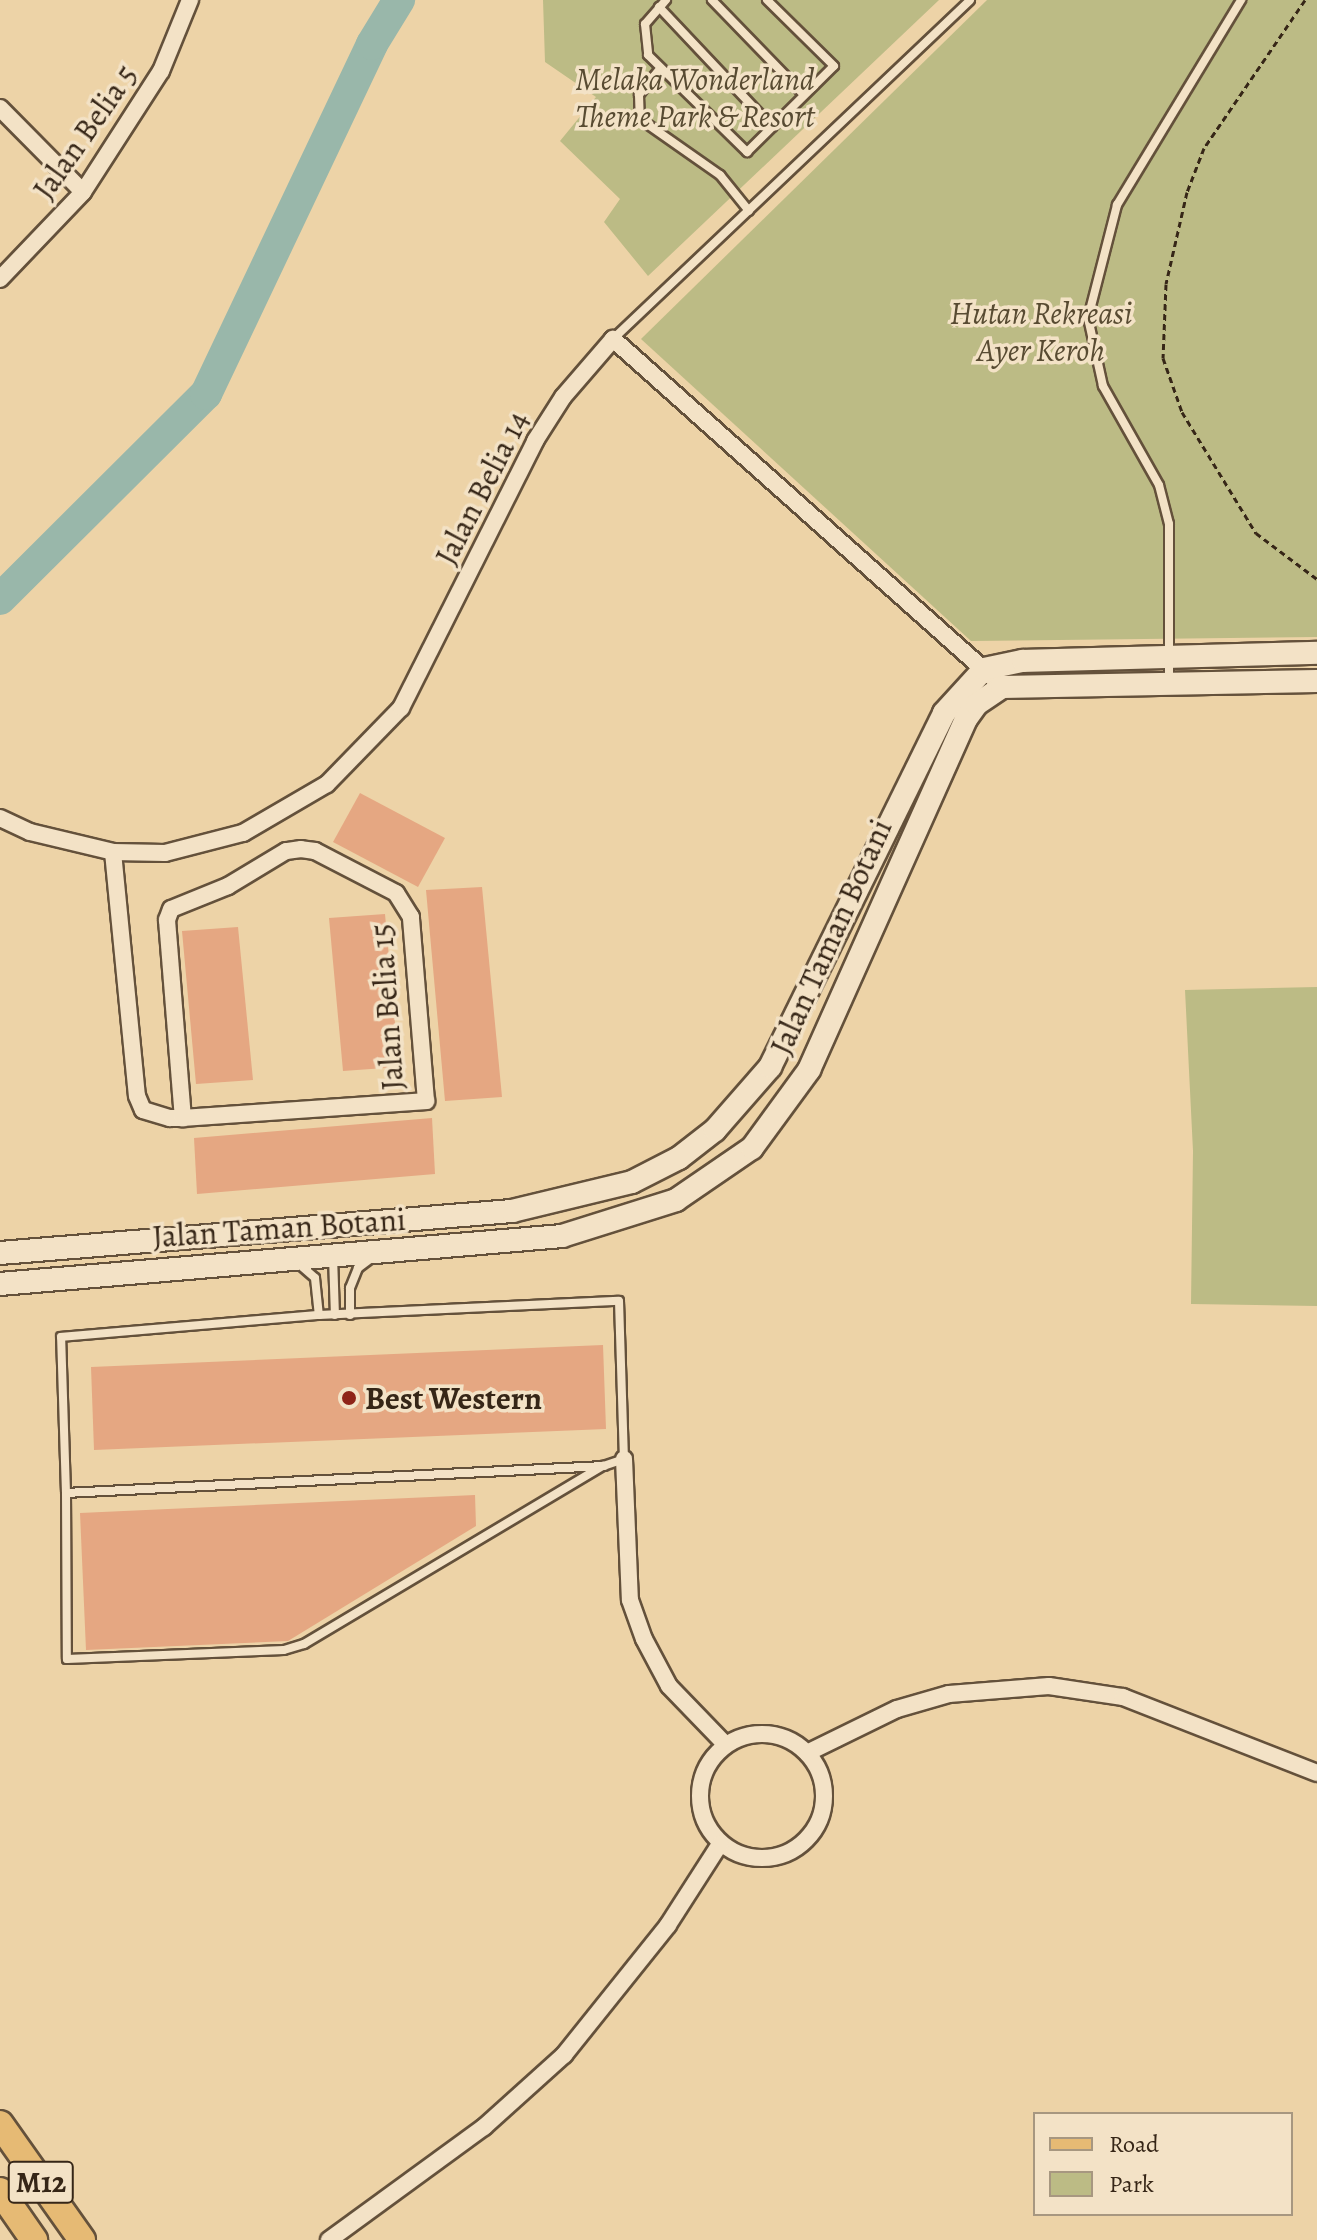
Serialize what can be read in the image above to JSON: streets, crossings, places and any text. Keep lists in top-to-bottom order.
{
  "streets": {
    "main road": ["M12"],
    "street": [
      "Jalan Belia 5",
      "Jalan Belia 14",
      "Jalan Taman Botani",
      "Jalan Belia 15"
    ]
  },
  "crossings": [
    ["Jalan Belia 14", "Jalan Belia 15"]
  ],
  "parks": ["Melaka Wonderland Theme Park & Resort", "Hutan Rekreasi Ayer Keroh"],
  "places": ["Best Western"],
  "legend": ["Road", "Park"]
}
